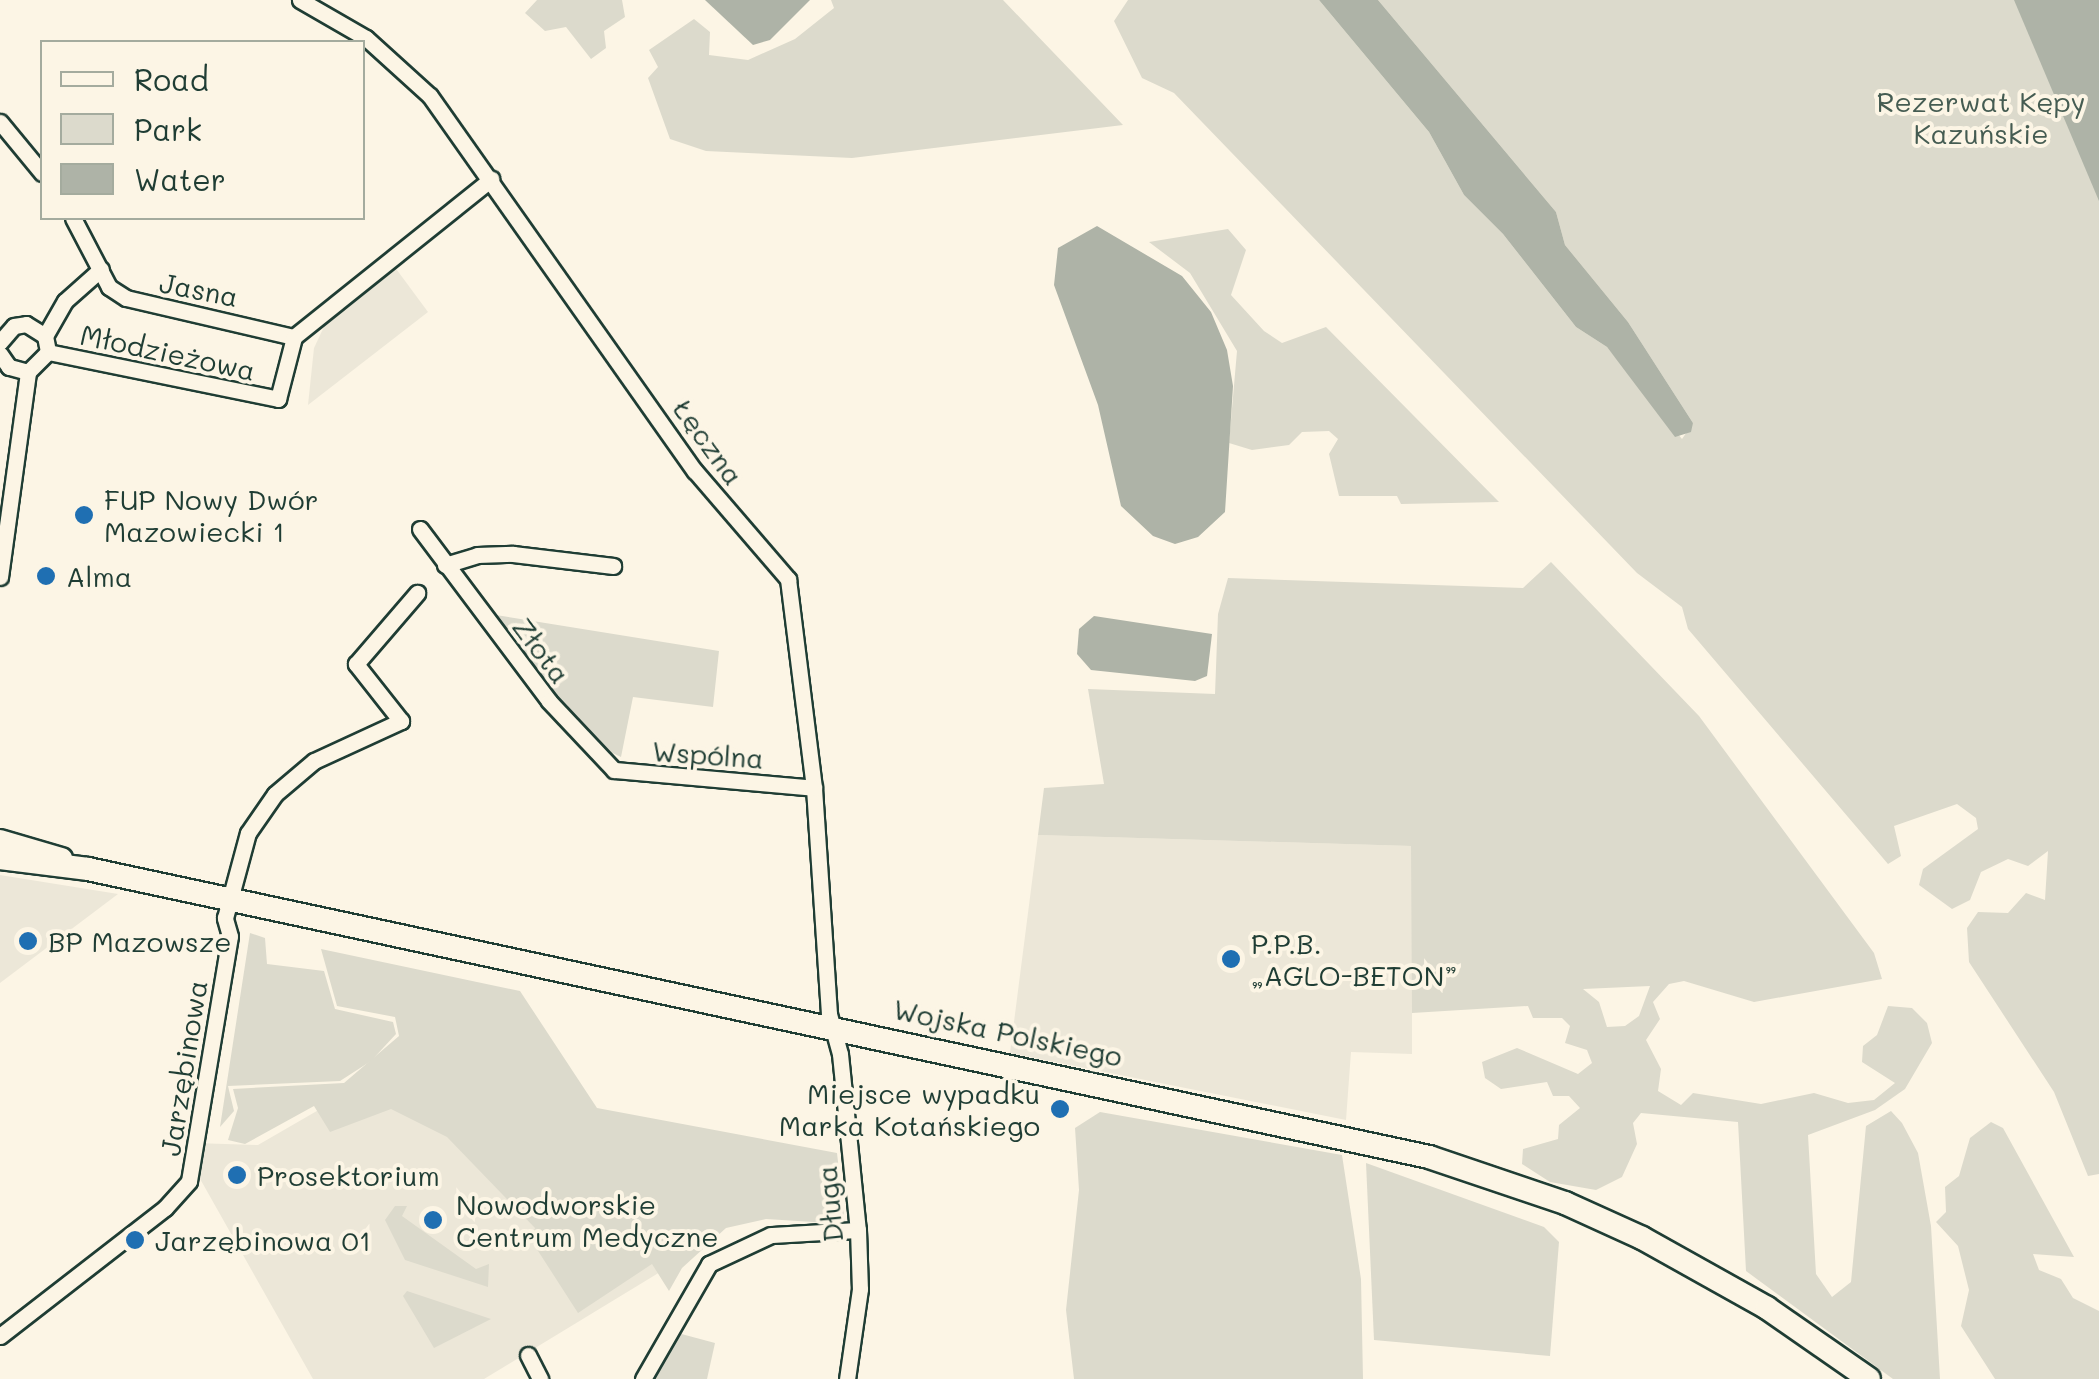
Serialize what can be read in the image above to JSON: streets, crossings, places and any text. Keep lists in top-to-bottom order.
{
  "streets": {
    "main road": ["Wojska Polskiego"],
    "street": [
      "Jasna",
      "Młodzieżowa",
      "Łęczna",
      "Złota",
      "Wspólna",
      "Jarzębinowa",
      "Długa"
    ]
  },
  "crossings": [
    ["Jasna", "Młodzieżowa"],
    ["Łęczna", "Wspólna"],
    ["Łęczna", "Wojska Polskiego"],
    ["Łęczna", "Długa"],
    ["Złota", "Wspólna"],
    ["Wojska Polskiego", "Jarzębinowa"],
    ["Wojska Polskiego", "Długa"]
  ],
  "parks": ["Rezerwat Kępy Kazuńskie"],
  "places": [
    "FUP Nowy Dwór Mazowiecki 1",
    "Alma",
    "BP Mazowsze",
    "P.P.B. „AGLO-BETON”",
    "Miejsce wypadku Marka Kotańskiego",
    "Prosektorium",
    "Nowodworskie Centrum Medyczne",
    "Jarzębinowa 01"
  ],
  "legend": ["Road", "Park", "Water"]
}
